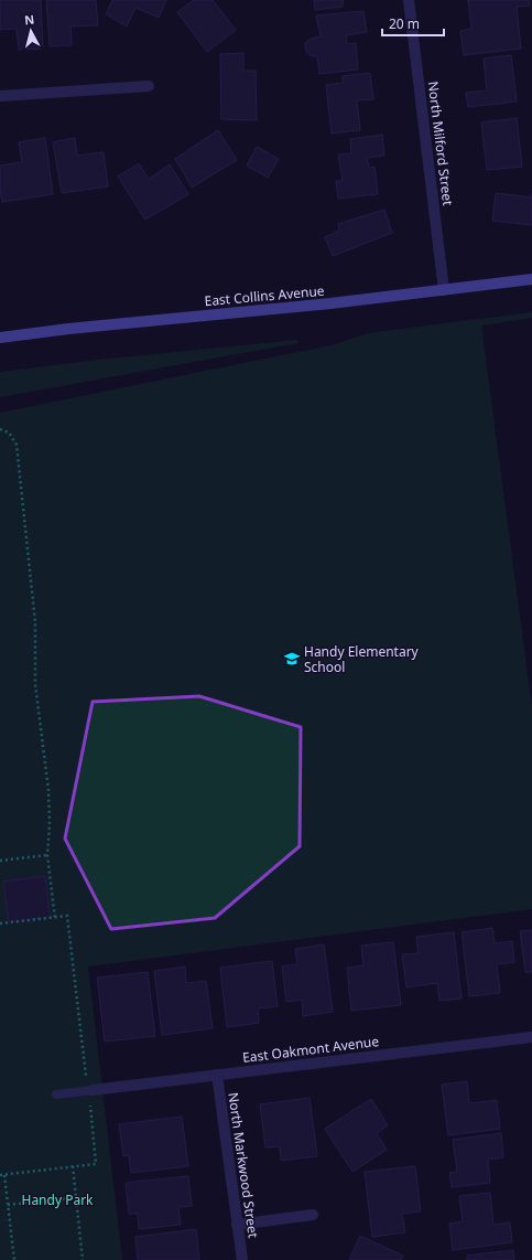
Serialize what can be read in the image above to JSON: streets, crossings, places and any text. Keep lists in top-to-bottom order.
{
  "streets": {
    "street": [
      "North Milford Street",
      "East Collins Avenue",
      "East Oakmont Avenue",
      "North Markwood Street"
    ]
  },
  "crossings": [
    ["North Milford Street", "East Collins Avenue"],
    ["East Oakmont Avenue", "North Markwood Street"]
  ],
  "parks": ["Handy Park"],
  "places": {
    "school or university": ["Handy Elementary School"]
  },
  "scale_bar": "20 m",
  "north": "top"
}
